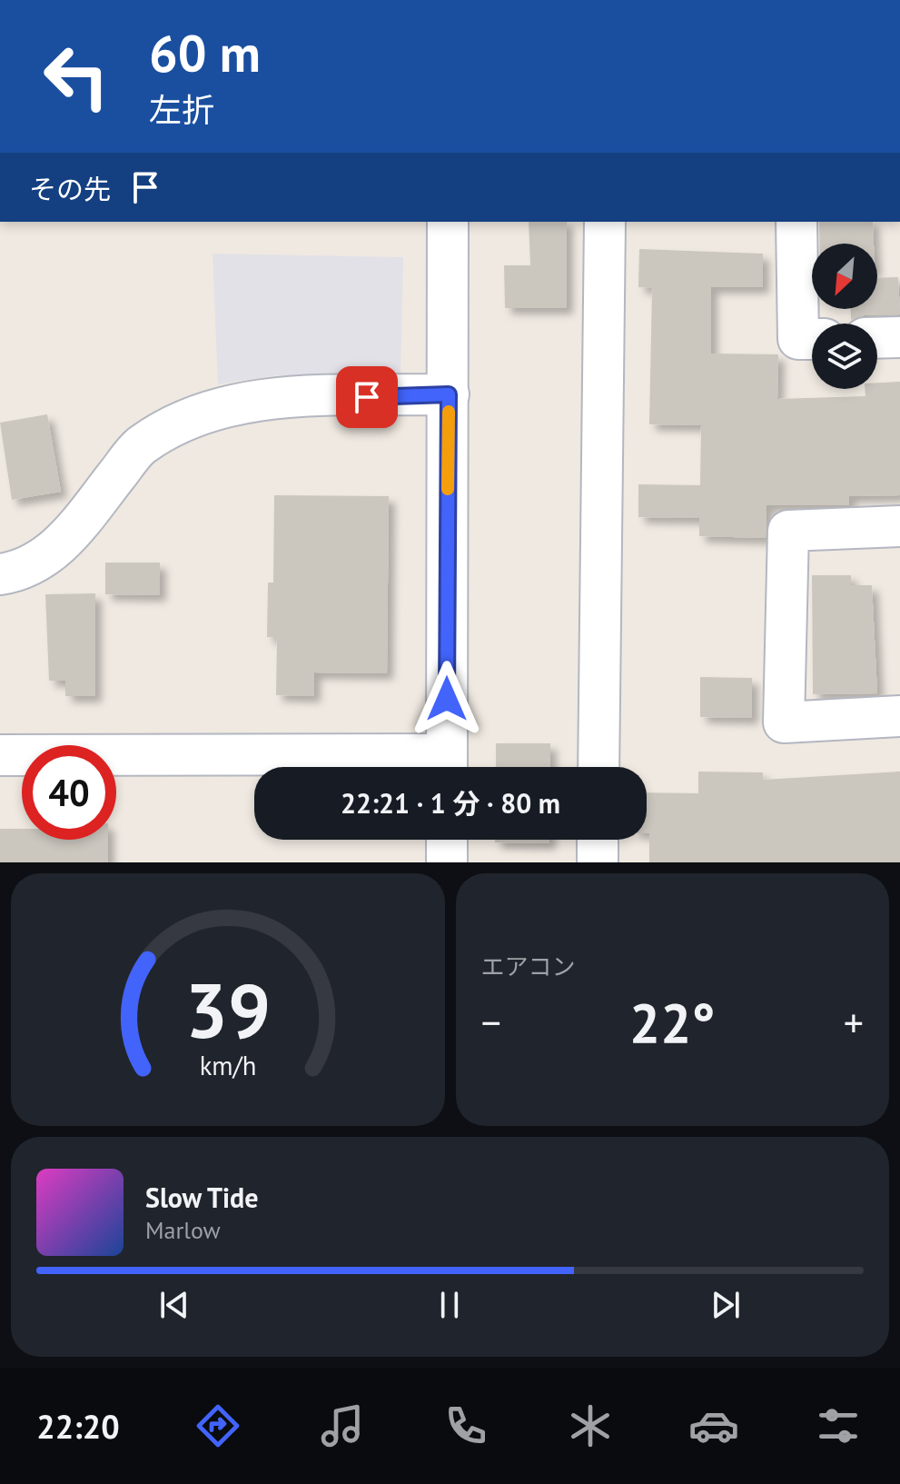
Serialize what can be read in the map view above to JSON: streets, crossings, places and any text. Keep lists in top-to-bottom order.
{
  "north": "bottom left",
  "page": {
    "turn": ["60 m", "左折"],
    "then": "その先",
    "limit": "40",
    "trip": "22:21 · 1 分 · 80 m",
    "tile": "エアコン",
    "heat": ["−", "22°", "+"],
    "song": ["Slow Tide", "Marlow"],
    "tabs": "22:20",
    "gauge": ["39", "km/h"]
  }
}
